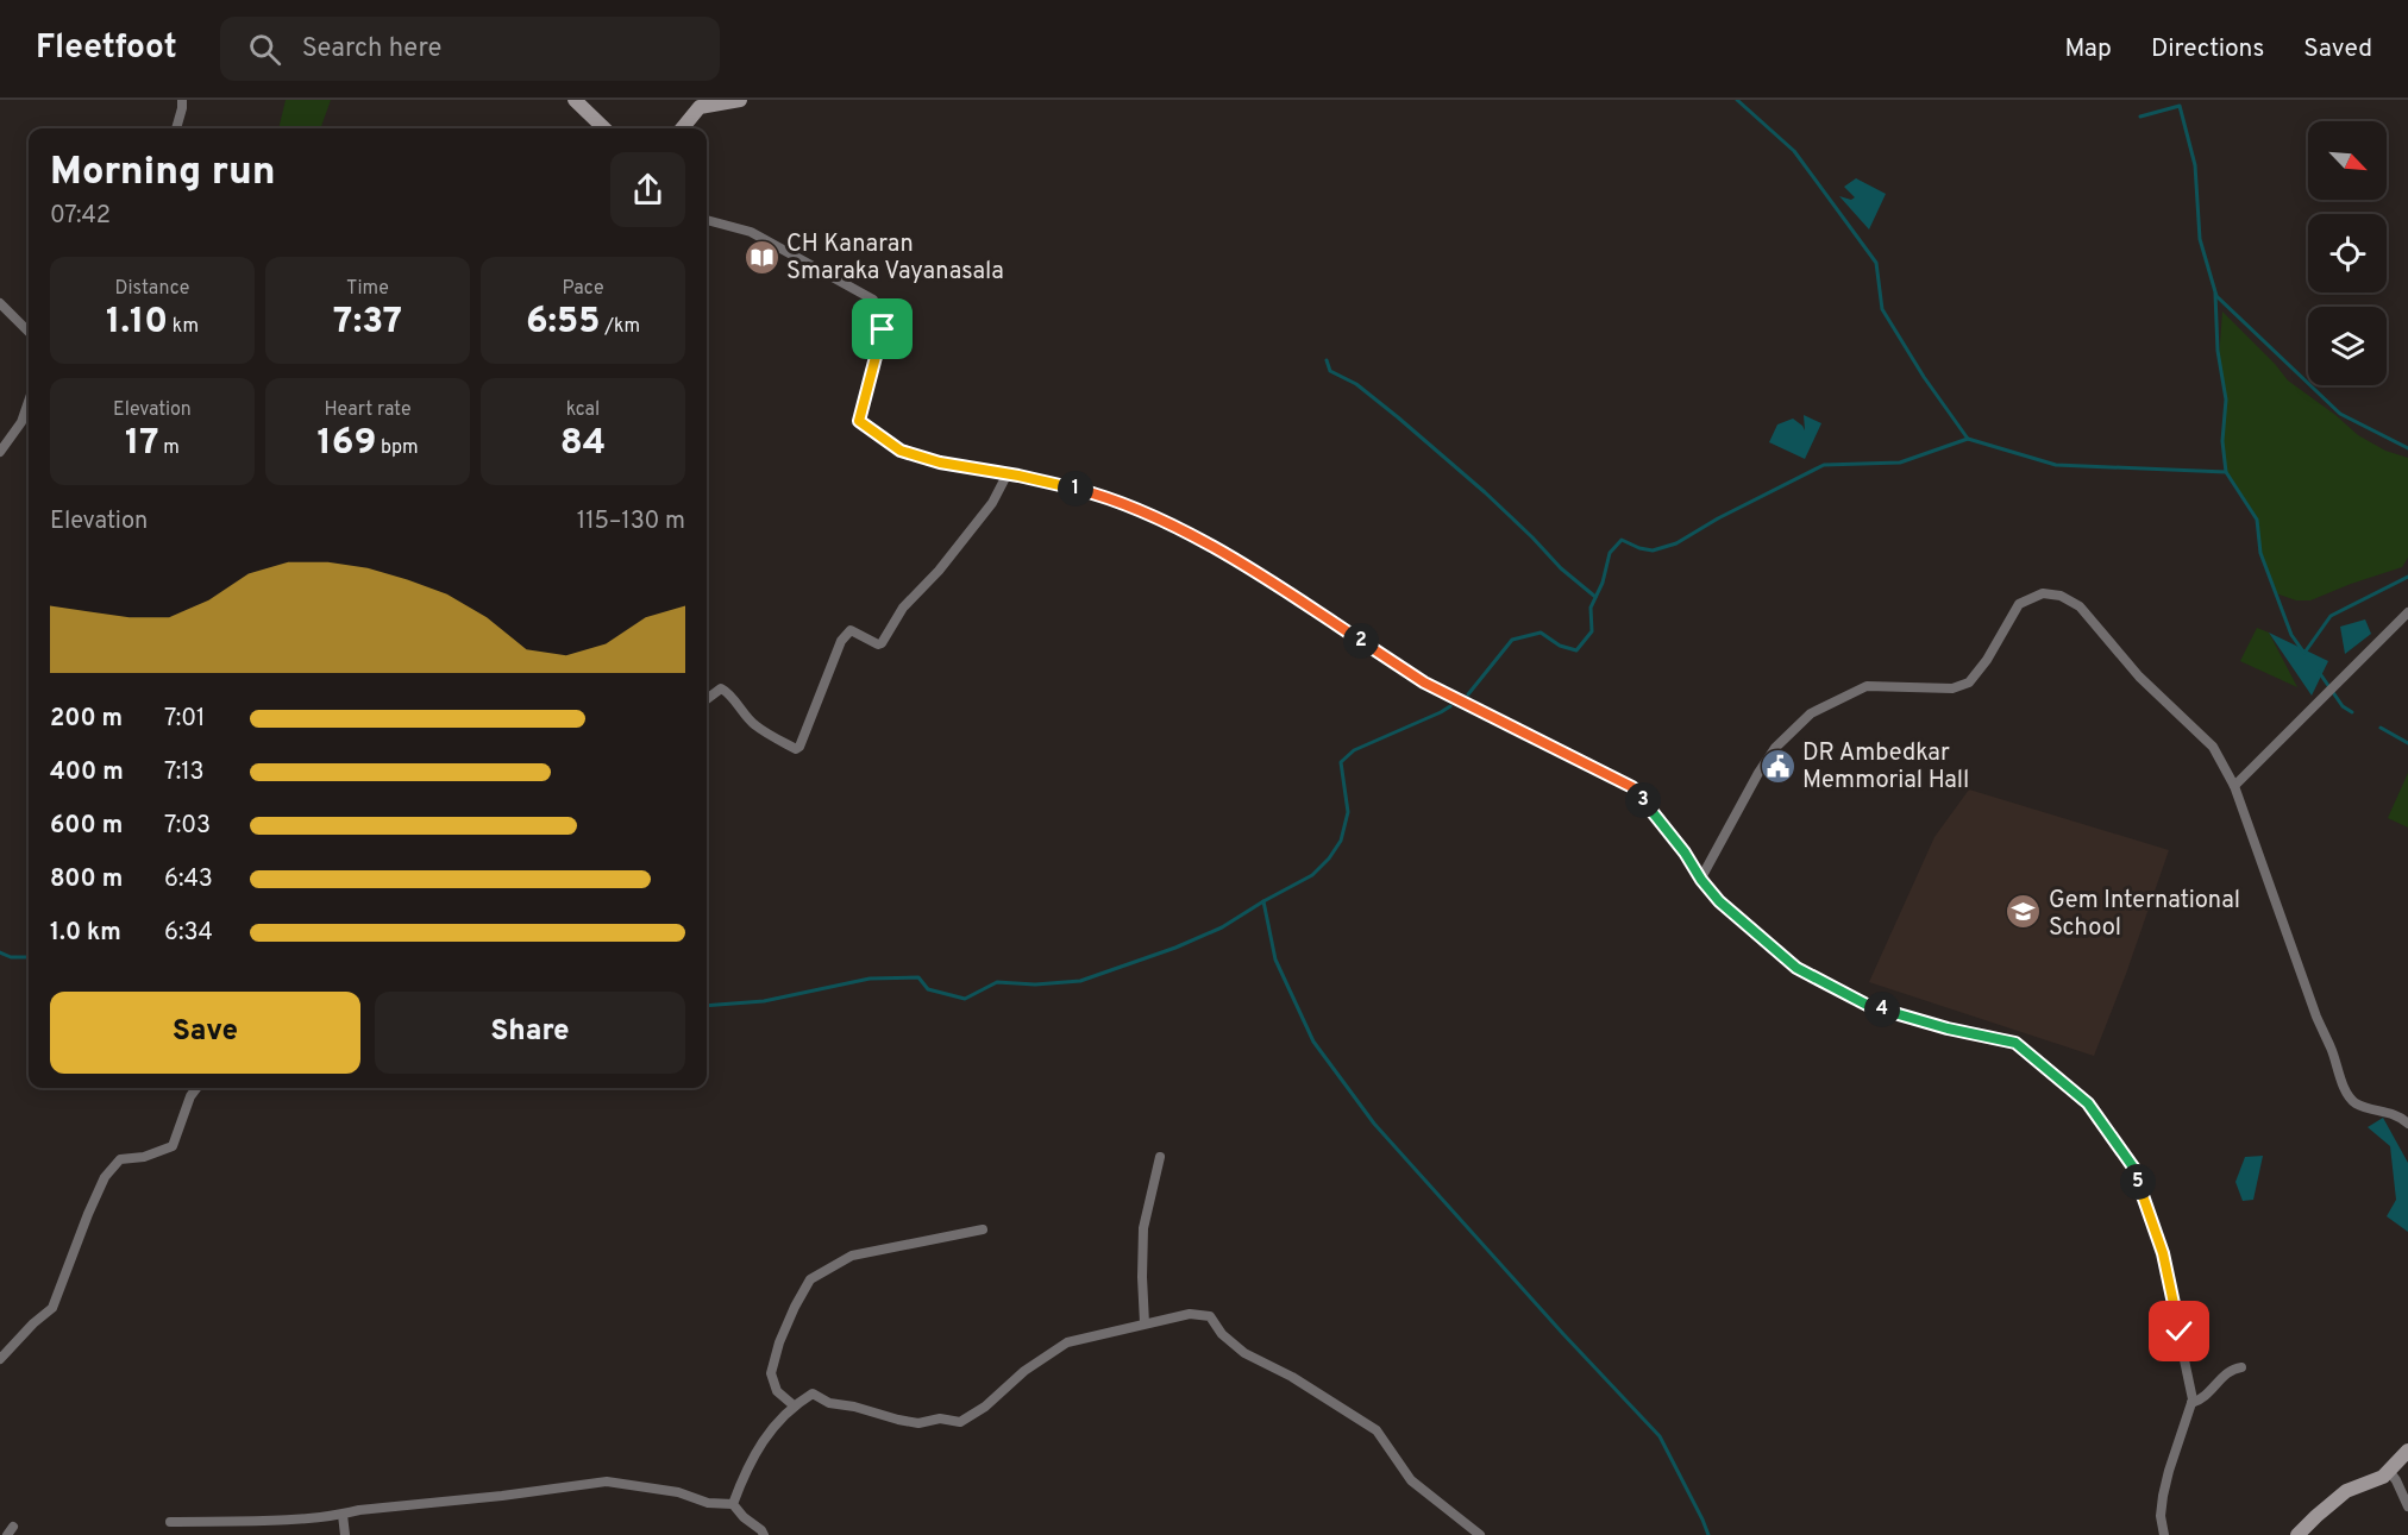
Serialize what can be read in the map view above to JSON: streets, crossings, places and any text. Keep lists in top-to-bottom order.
{
  "places": {
    "library": ["CH Kanaran Smaraka Vayanasala"],
    "public building": ["DR Ambedkar Memmorial Hall"],
    "school or university": ["Gem International School"]
  },
  "north": "bottom right",
  "page": {
    "header": "Fleetfoot",
    "search": "Search here",
    "nav": ["Map", "Directions", "Saved"],
    "heading": ["Morning run", "07:42"],
    "stats": [
      ["Distance", "1.10 km"],
      ["Time", "7:37"],
      ["Pace", "6:55 /km"],
      ["Elevation", "17 m"],
      ["Heart rate", "169 bpm"],
      ["kcal", "84"]
    ],
    "pins": [
      "1",
      "2",
      "3",
      "4",
      "5"
    ],
    "chart": ["Elevation", "115–130 m"],
    "list": [
      {
        "name": "200 m",
        "note": "7:01"
      },
      {
        "name": "400 m",
        "note": "7:13"
      },
      {
        "name": "600 m",
        "note": "7:03"
      },
      {
        "name": "800 m",
        "note": "6:43"
      },
      {
        "name": "1.0 km",
        "note": "6:34"
      }
    ],
    "buttons": ["Save", "Share"]
  }
}
